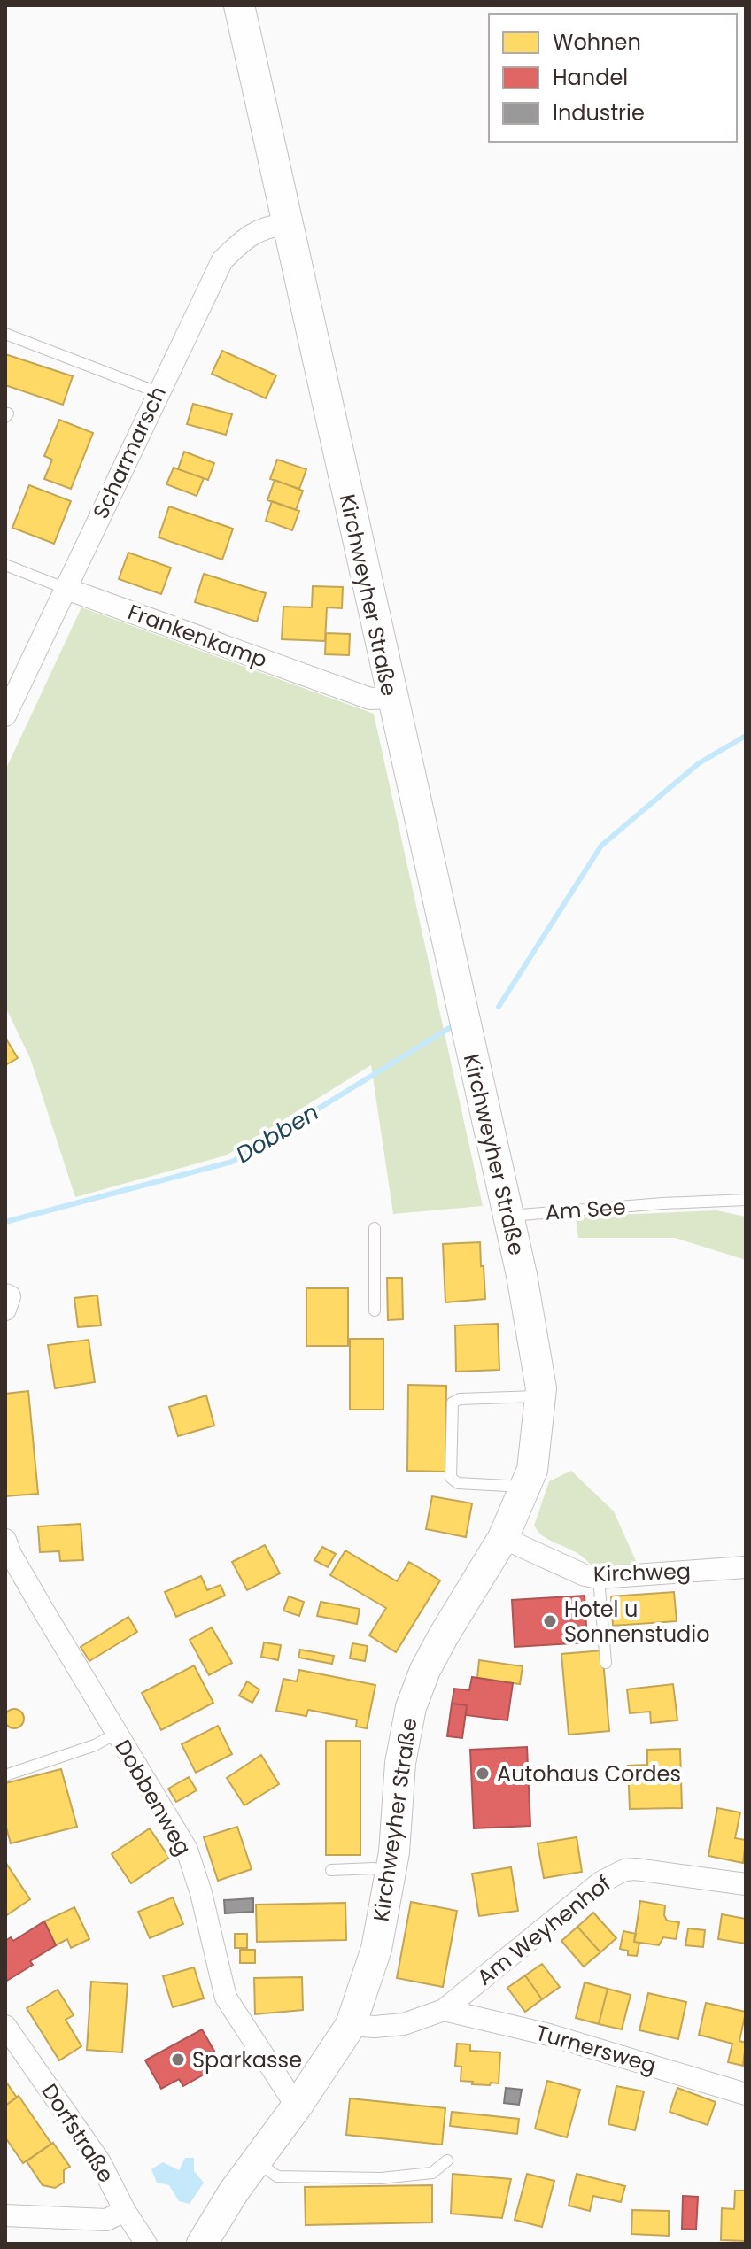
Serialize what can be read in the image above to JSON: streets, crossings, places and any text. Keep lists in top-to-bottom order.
{
  "streets": {
    "main road": ["Kirchweyher Straße"],
    "street": [
      "Scharmarsch",
      "Frankenkamp",
      "Kirchweg",
      "Dobbenweg",
      "Am Weyhenhof",
      "Turnersweg",
      "Dorfstraße"
    ],
    "lane": ["Am See"]
  },
  "crossings": [
    ["Scharmarsch", "Kirchweyher Straße"],
    ["Scharmarsch", "Frankenkamp"],
    ["Kirchweyher Straße", "Frankenkamp"],
    ["Kirchweyher Straße", "Am See"],
    ["Kirchweyher Straße", "Kirchweg"],
    ["Kirchweyher Straße", "Dobbenweg"],
    ["Kirchweyher Straße", "Am Weyhenhof"],
    ["Am Weyhenhof", "Turnersweg"]
  ],
  "water": ["Dobben"],
  "places": ["Hotel u Sonnenstudio", "Autohaus Cordes", "Sparkasse"],
  "legend": ["Wohnen", "Handel", "Industrie"]
}
